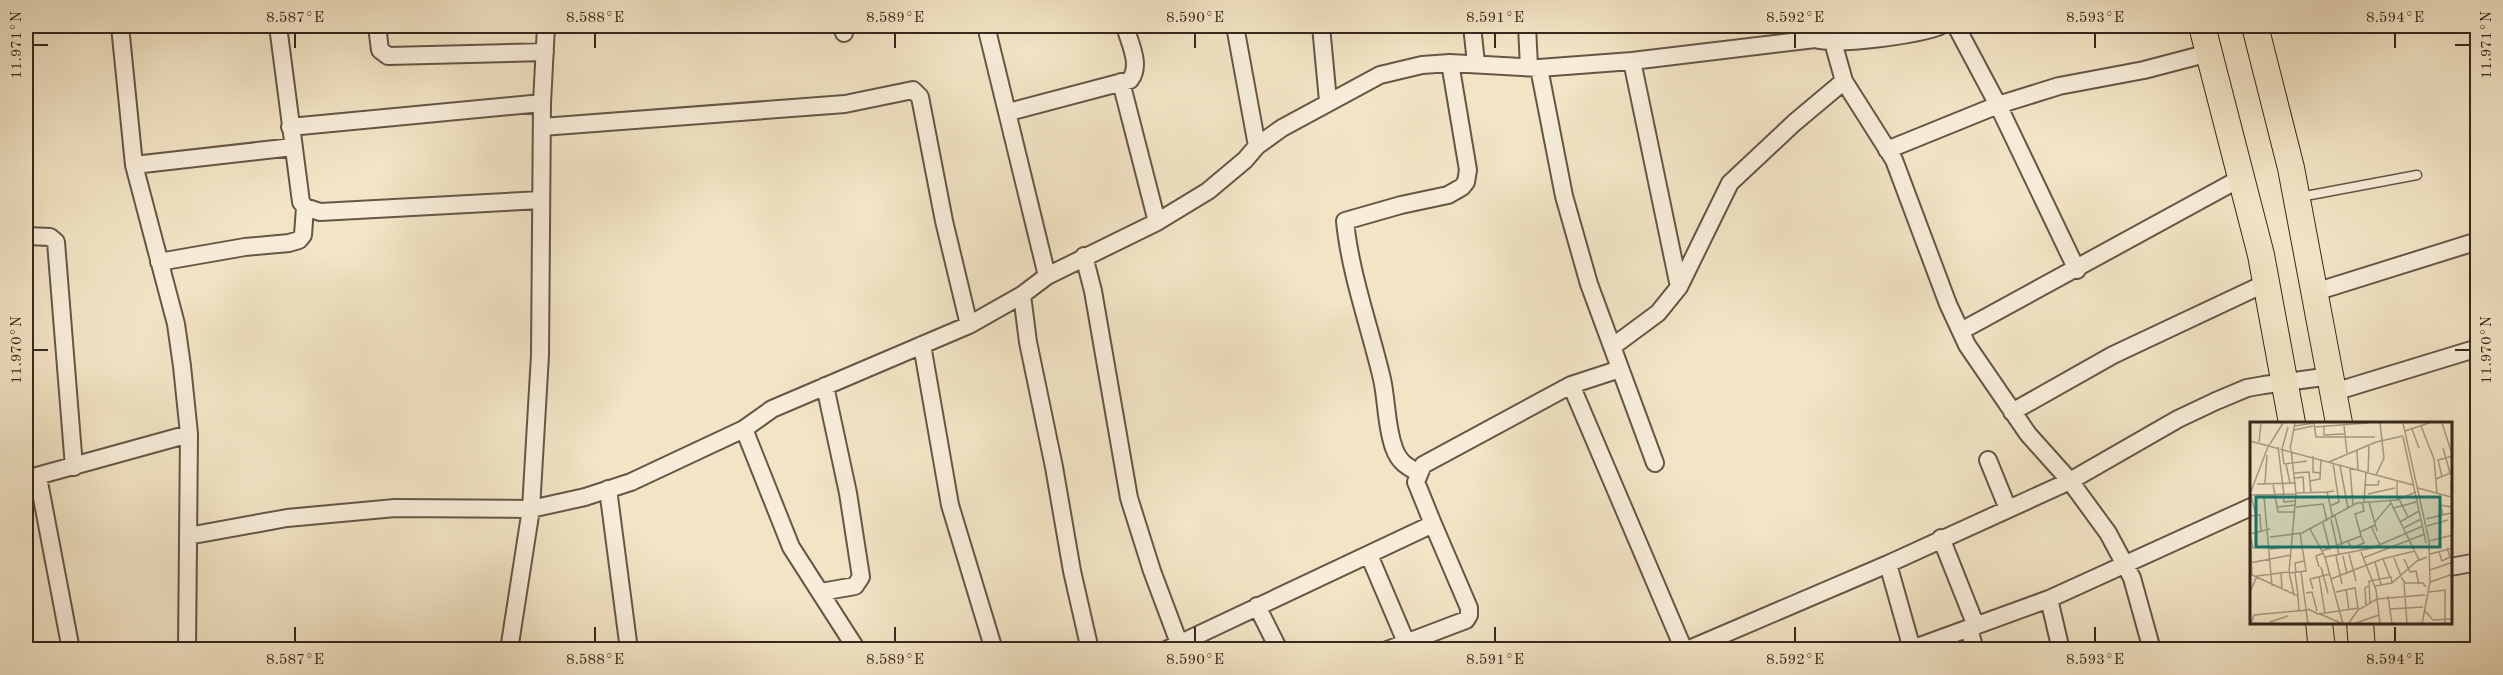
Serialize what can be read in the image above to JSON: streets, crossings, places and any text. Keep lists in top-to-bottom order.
{
  "coordinates": [
    "8.587°E",
    "8.588°E",
    "8.589°E",
    "8.590°E",
    "8.591°E",
    "8.592°E",
    "8.593°E",
    "8.594°E",
    "11.971°N",
    "11.970°N"
  ]
}
